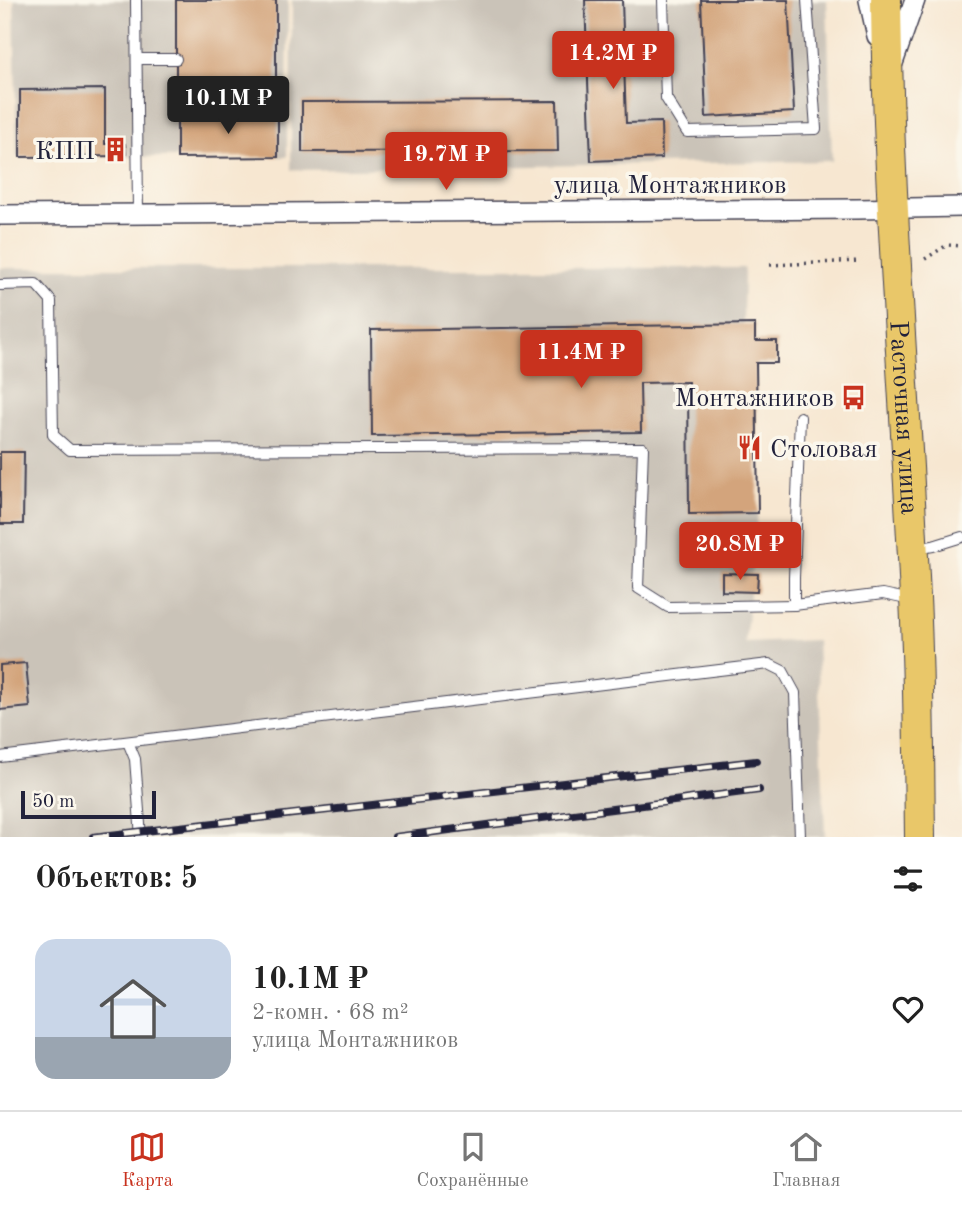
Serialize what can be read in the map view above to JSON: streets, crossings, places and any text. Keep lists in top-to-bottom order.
{
  "streets": {
    "main road": ["Расточная улица"],
    "street": ["улица Монтажников"]
  },
  "crossings": [
    ["улица Монтажников", "Расточная улица"]
  ],
  "places": {
    "building": ["КПП"],
    "bus stop": ["Монтажников"],
    "restaurant": ["Столовая"]
  },
  "scale_bar": "50 m",
  "page": {
    "price": [
      "14.2M ₽",
      "10.1M ₽",
      "19.7M ₽",
      "11.4M ₽",
      "20.8M ₽"
    ],
    "scale": "50 m",
    "heading": "Объектов: 5",
    "list": [
      {
        "name": "10.1M ₽",
        "note": "2-комн. · 68 m² · улица Монтажников"
      }
    ],
    "tabs": ["Карта", "Сохранённые", "Главная"]
  }
}
